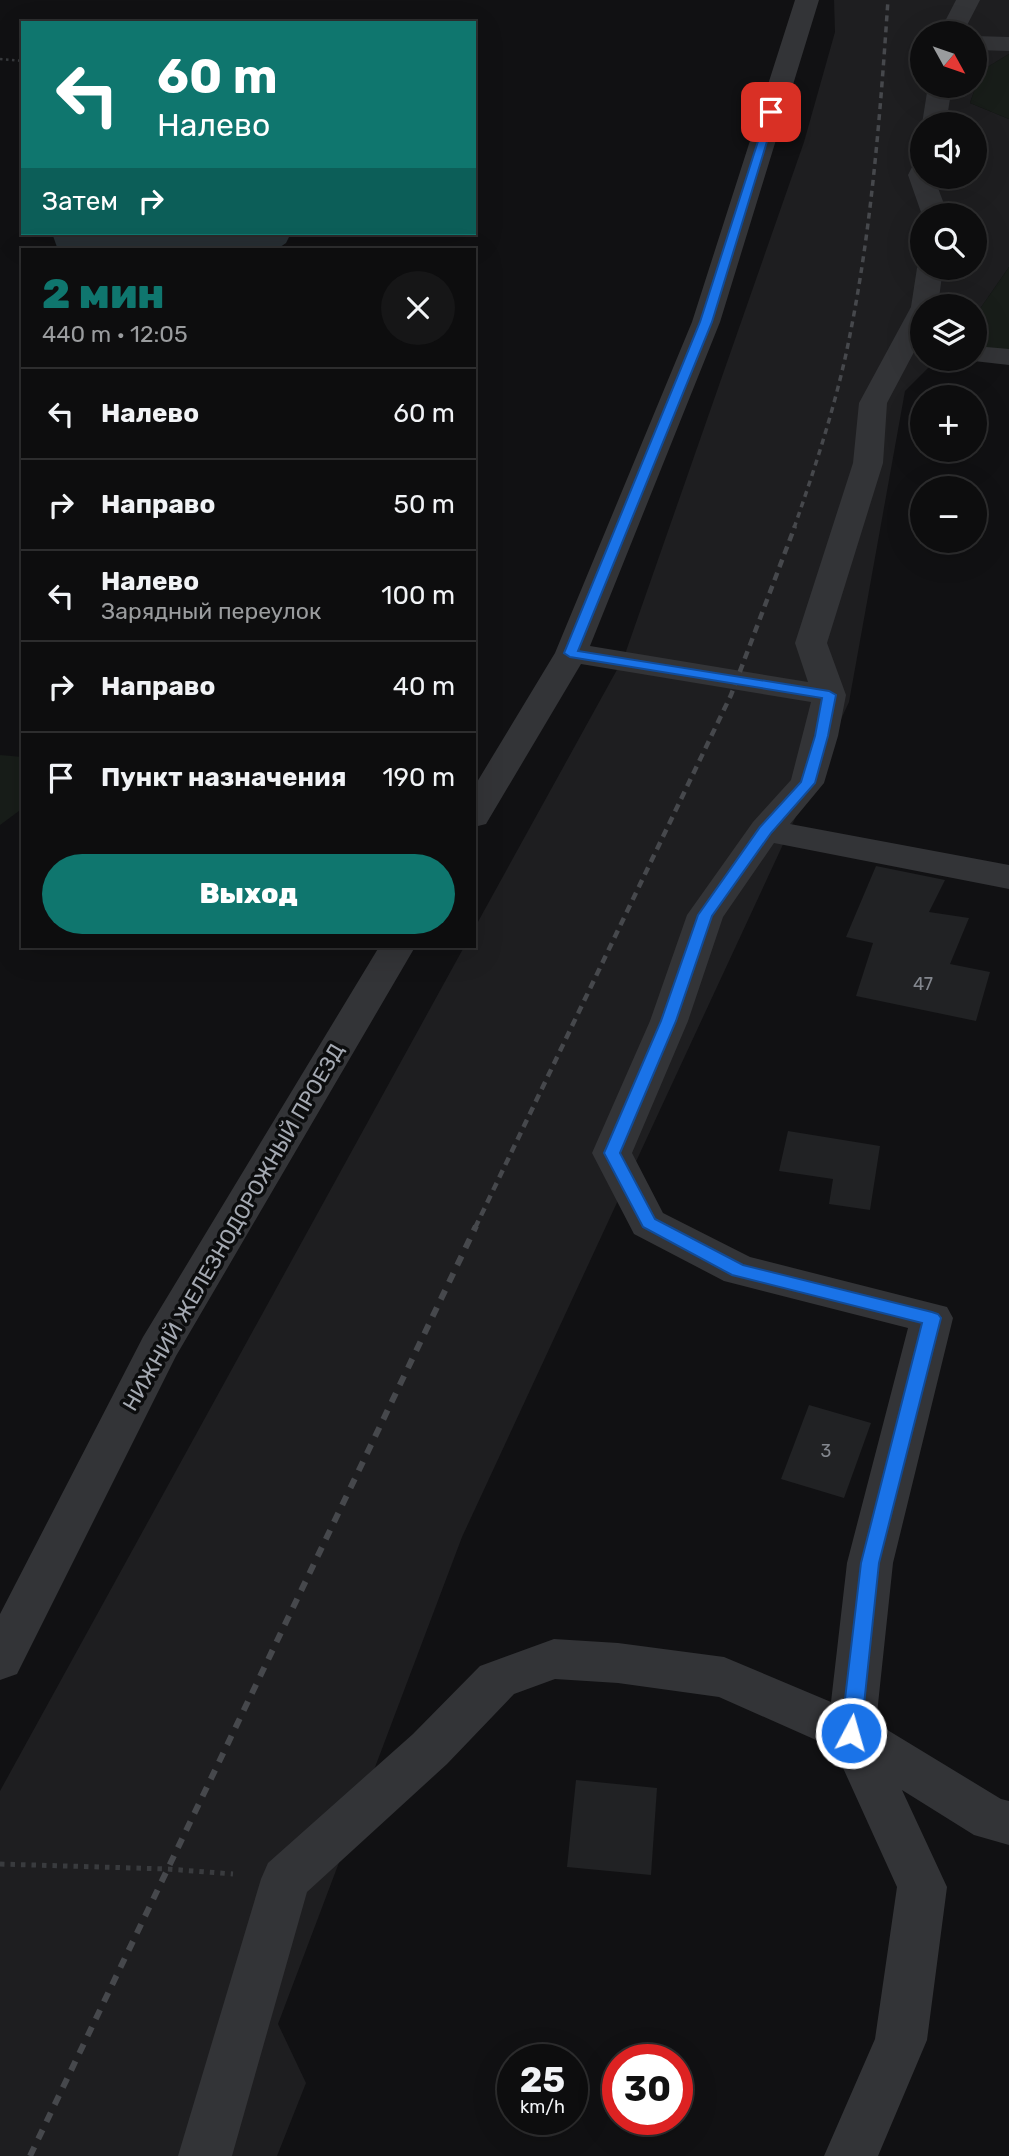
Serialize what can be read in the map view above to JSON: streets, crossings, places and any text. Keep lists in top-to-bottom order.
{
  "streets": {
    "street": ["НИЖНИЙ ЖЕЛЕЗНОДОРОЖНЫЙ ПРОЕЗД"]
  },
  "house_numbers": ["47", "3"],
  "north": "bottom right",
  "page": {
    "map_buttons": ["+", "−"],
    "turn": ["60 m", "Налево"],
    "then": "Затем",
    "heading": ["2 мин", "440 m · 12:05"],
    "list": [
      {
        "name": "Налево",
        "value": "60 m"
      },
      {
        "name": "Направо",
        "value": "50 m"
      },
      {
        "name": "Налево",
        "note": "Зарядный переулок",
        "value": "100 m"
      },
      {
        "name": "Направо",
        "value": "40 m"
      },
      {
        "name": "Пункт назначения",
        "value": "190 m"
      }
    ],
    "buttons": "Выход",
    "speed": "25 km/h",
    "limit": "30"
  }
}
